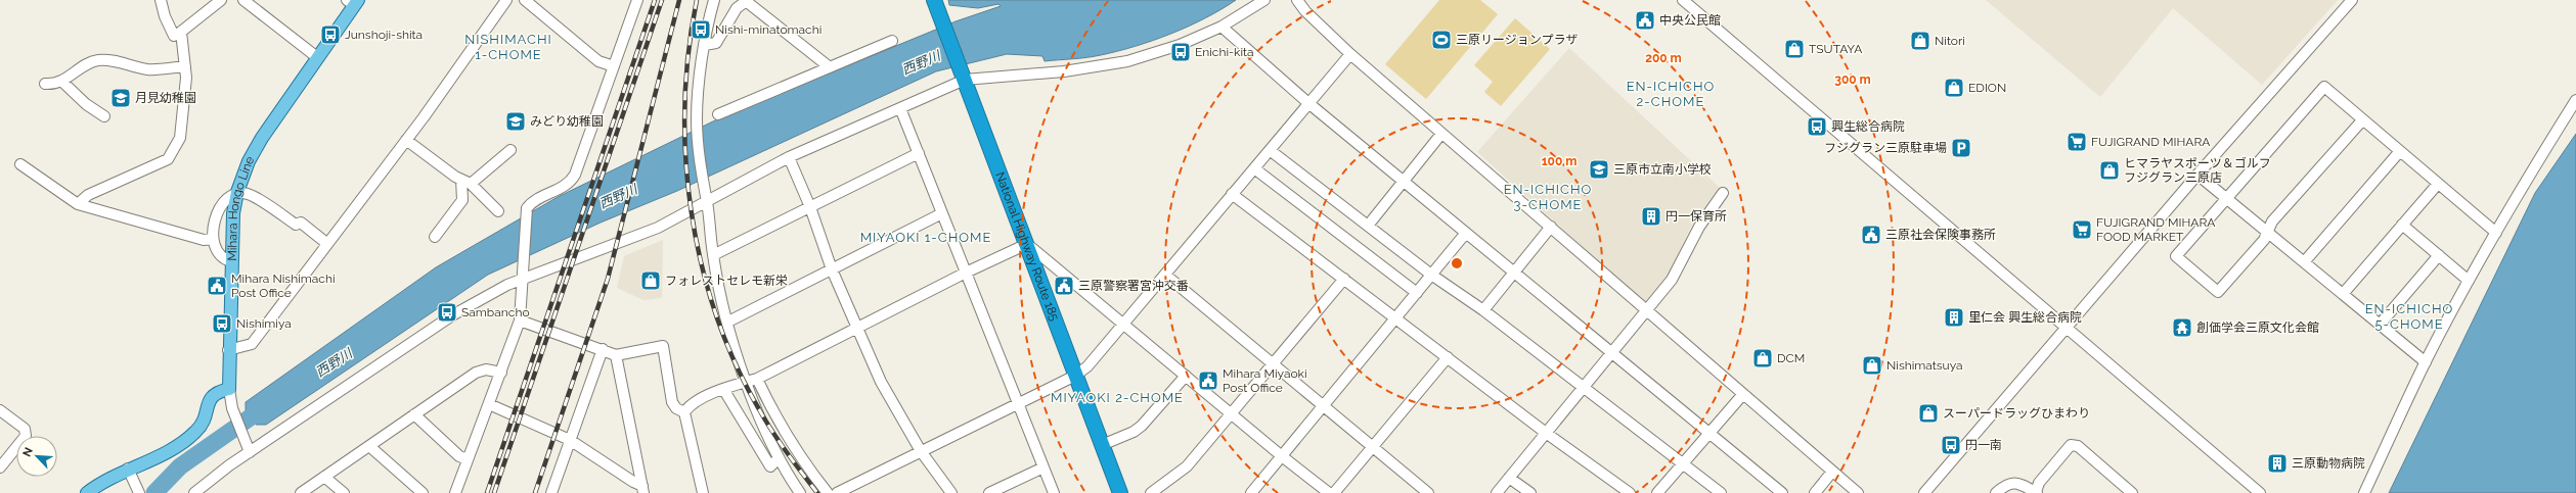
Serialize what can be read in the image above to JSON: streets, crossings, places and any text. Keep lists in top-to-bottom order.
{
  "streets": {
    "highway": ["National Highway Route 185"],
    "main road": ["Mihara Hongo Line"]
  },
  "districts": [
    "NISHIMACHI 1-CHOME",
    "EN-ICHICHO 2-CHOME",
    "EN-ICHICHO 3-CHOME",
    "MIYAOKI 1-CHOME",
    "EN-ICHICHO 5-CHOME",
    "MIYAOKI 2-CHOME"
  ],
  "water": ["西野川"],
  "places": {
    "public building": [
      "中央公民館",
      "三原社会保険事務所",
      "Mihara Nishimachi Post Office",
      "三原警察署宮沖交番",
      "Mihara Miyaoki Post Office"
    ],
    "bus stop": [
      "Nishi-minatomachi",
      "Junshoji-shita",
      "Enichi-kita",
      "興生総合病院",
      "Sambancho",
      "Nishimiya",
      "円一南"
    ],
    "sports": ["三原リージョンプラザ"],
    "shop": [
      "Nitori",
      "TSUTAYA",
      "EDION",
      "ヒマラヤスポーツ＆ゴルフ フジグラン三原店",
      "フォレストセレモ新栄",
      "DCM",
      "Nishimatsuya",
      "スーパードラッグひまわり"
    ],
    "school or university": ["月見幼稚園", "みどり幼稚園", "三原市立南小学校"],
    "supermarket": ["FUJIGRAND MIHARA", "FUJIGRAND MIHARA FOOD MARKET"],
    "parking": ["フジグラン三原駐車場"],
    "building": ["円一保育所", "里仁会 興生総合病院", "三原動物病院"],
    "temple": ["創価学会三原文化会館"]
  },
  "north": "top left",
  "rings": ["200 m", "300 m", "100 m"]
}
